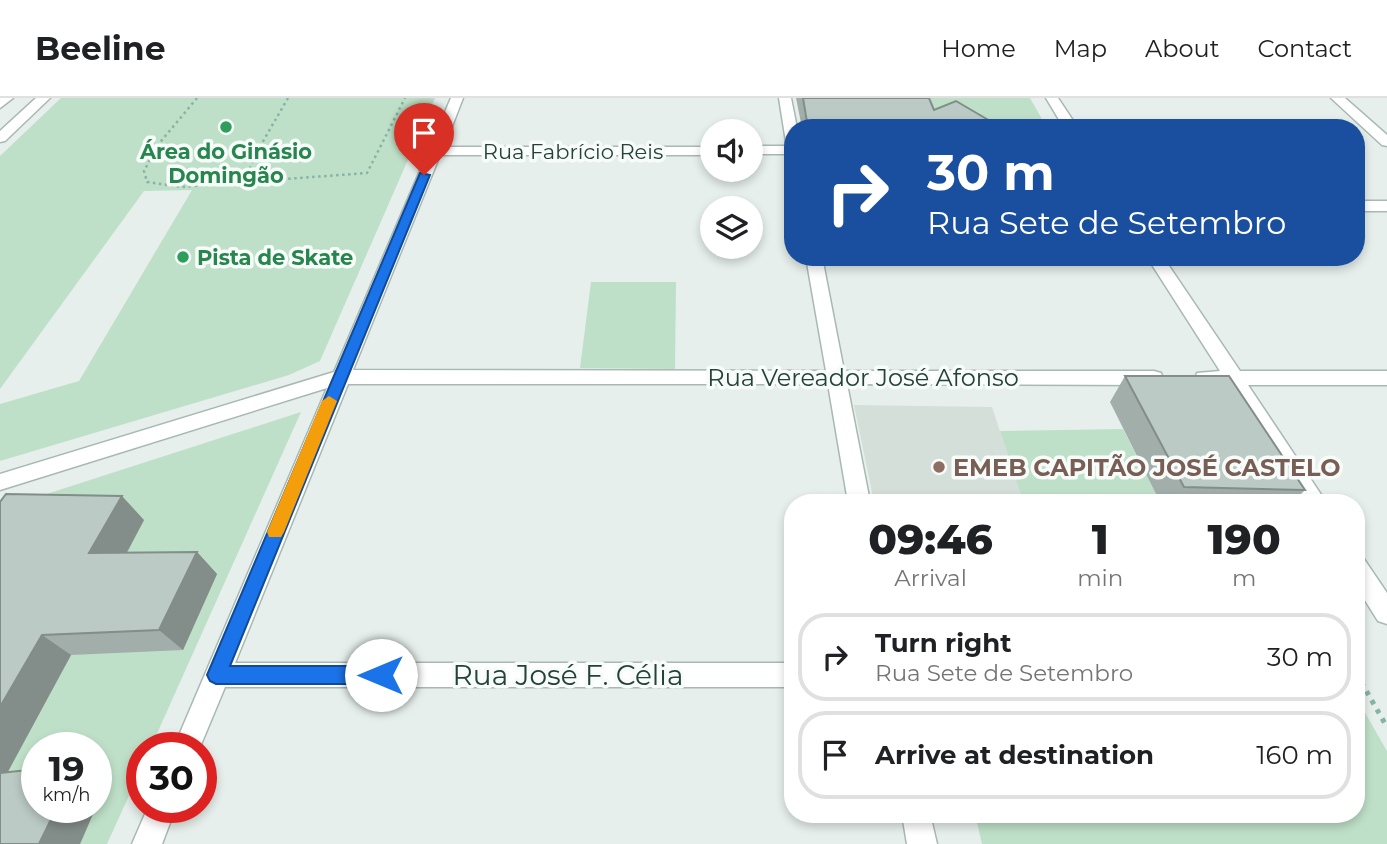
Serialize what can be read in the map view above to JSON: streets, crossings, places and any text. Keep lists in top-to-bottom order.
{
  "streets": {
    "street": ["Rua Fabrício Reis", "Rua Vereador José Afonso", "Rua José F. Célia"]
  },
  "places": ["Área do Ginásio Domingão", "Pista de Skate", "EMEB CAPITÃO JOSÉ CASTELO"],
  "page": {
    "header": "Beeline",
    "nav": [
      "Home",
      "Map",
      "About",
      "Contact"
    ],
    "turn": ["30 m", "Rua Sete de Setembro"],
    "eta": [
      "09:46",
      "Arrival",
      "1",
      "min",
      "190",
      "m"
    ],
    "list": [
      {
        "name": "Turn right",
        "note": "Rua Sete de Setembro",
        "value": "30 m"
      },
      {
        "name": "Arrive at destination",
        "value": "160 m"
      }
    ],
    "speed": "19 km/h",
    "limit": "30"
  }
}
